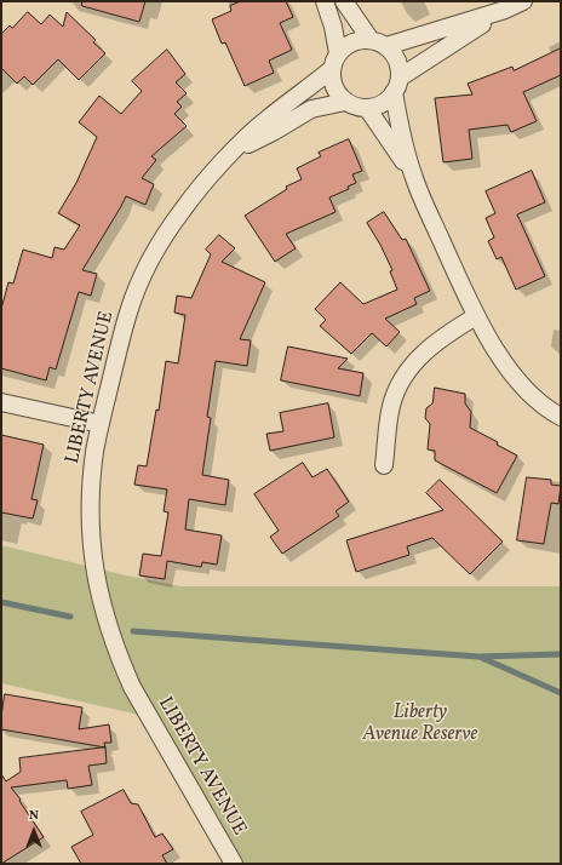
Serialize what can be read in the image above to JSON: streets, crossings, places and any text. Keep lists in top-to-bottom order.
{
  "streets": {
    "street": ["LIBERTY AVENUE"]
  },
  "parks": ["Liberty Avenue Reserve"],
  "north": "top"
}
